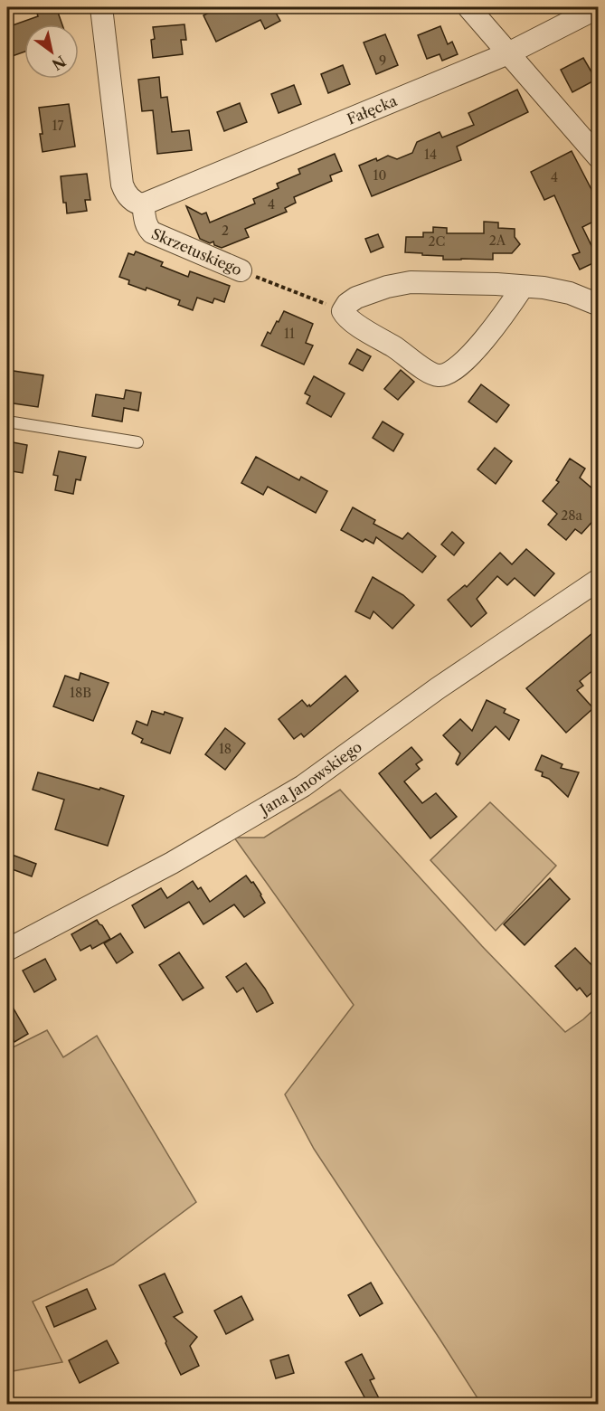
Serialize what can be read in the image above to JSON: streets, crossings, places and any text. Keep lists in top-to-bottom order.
{
  "streets": {
    "street": ["Fałęcka", "Skrzetuskiego", "Jana Janowskiego"]
  },
  "crossings": [
    ["Fałęcka", "Skrzetuskiego"]
  ],
  "house_numbers": [
    "9",
    "17",
    "14",
    "10",
    "4",
    "4",
    "2",
    "2A",
    "2C",
    "11",
    "28a",
    "18B",
    "18"
  ],
  "north": "bottom right"
}
